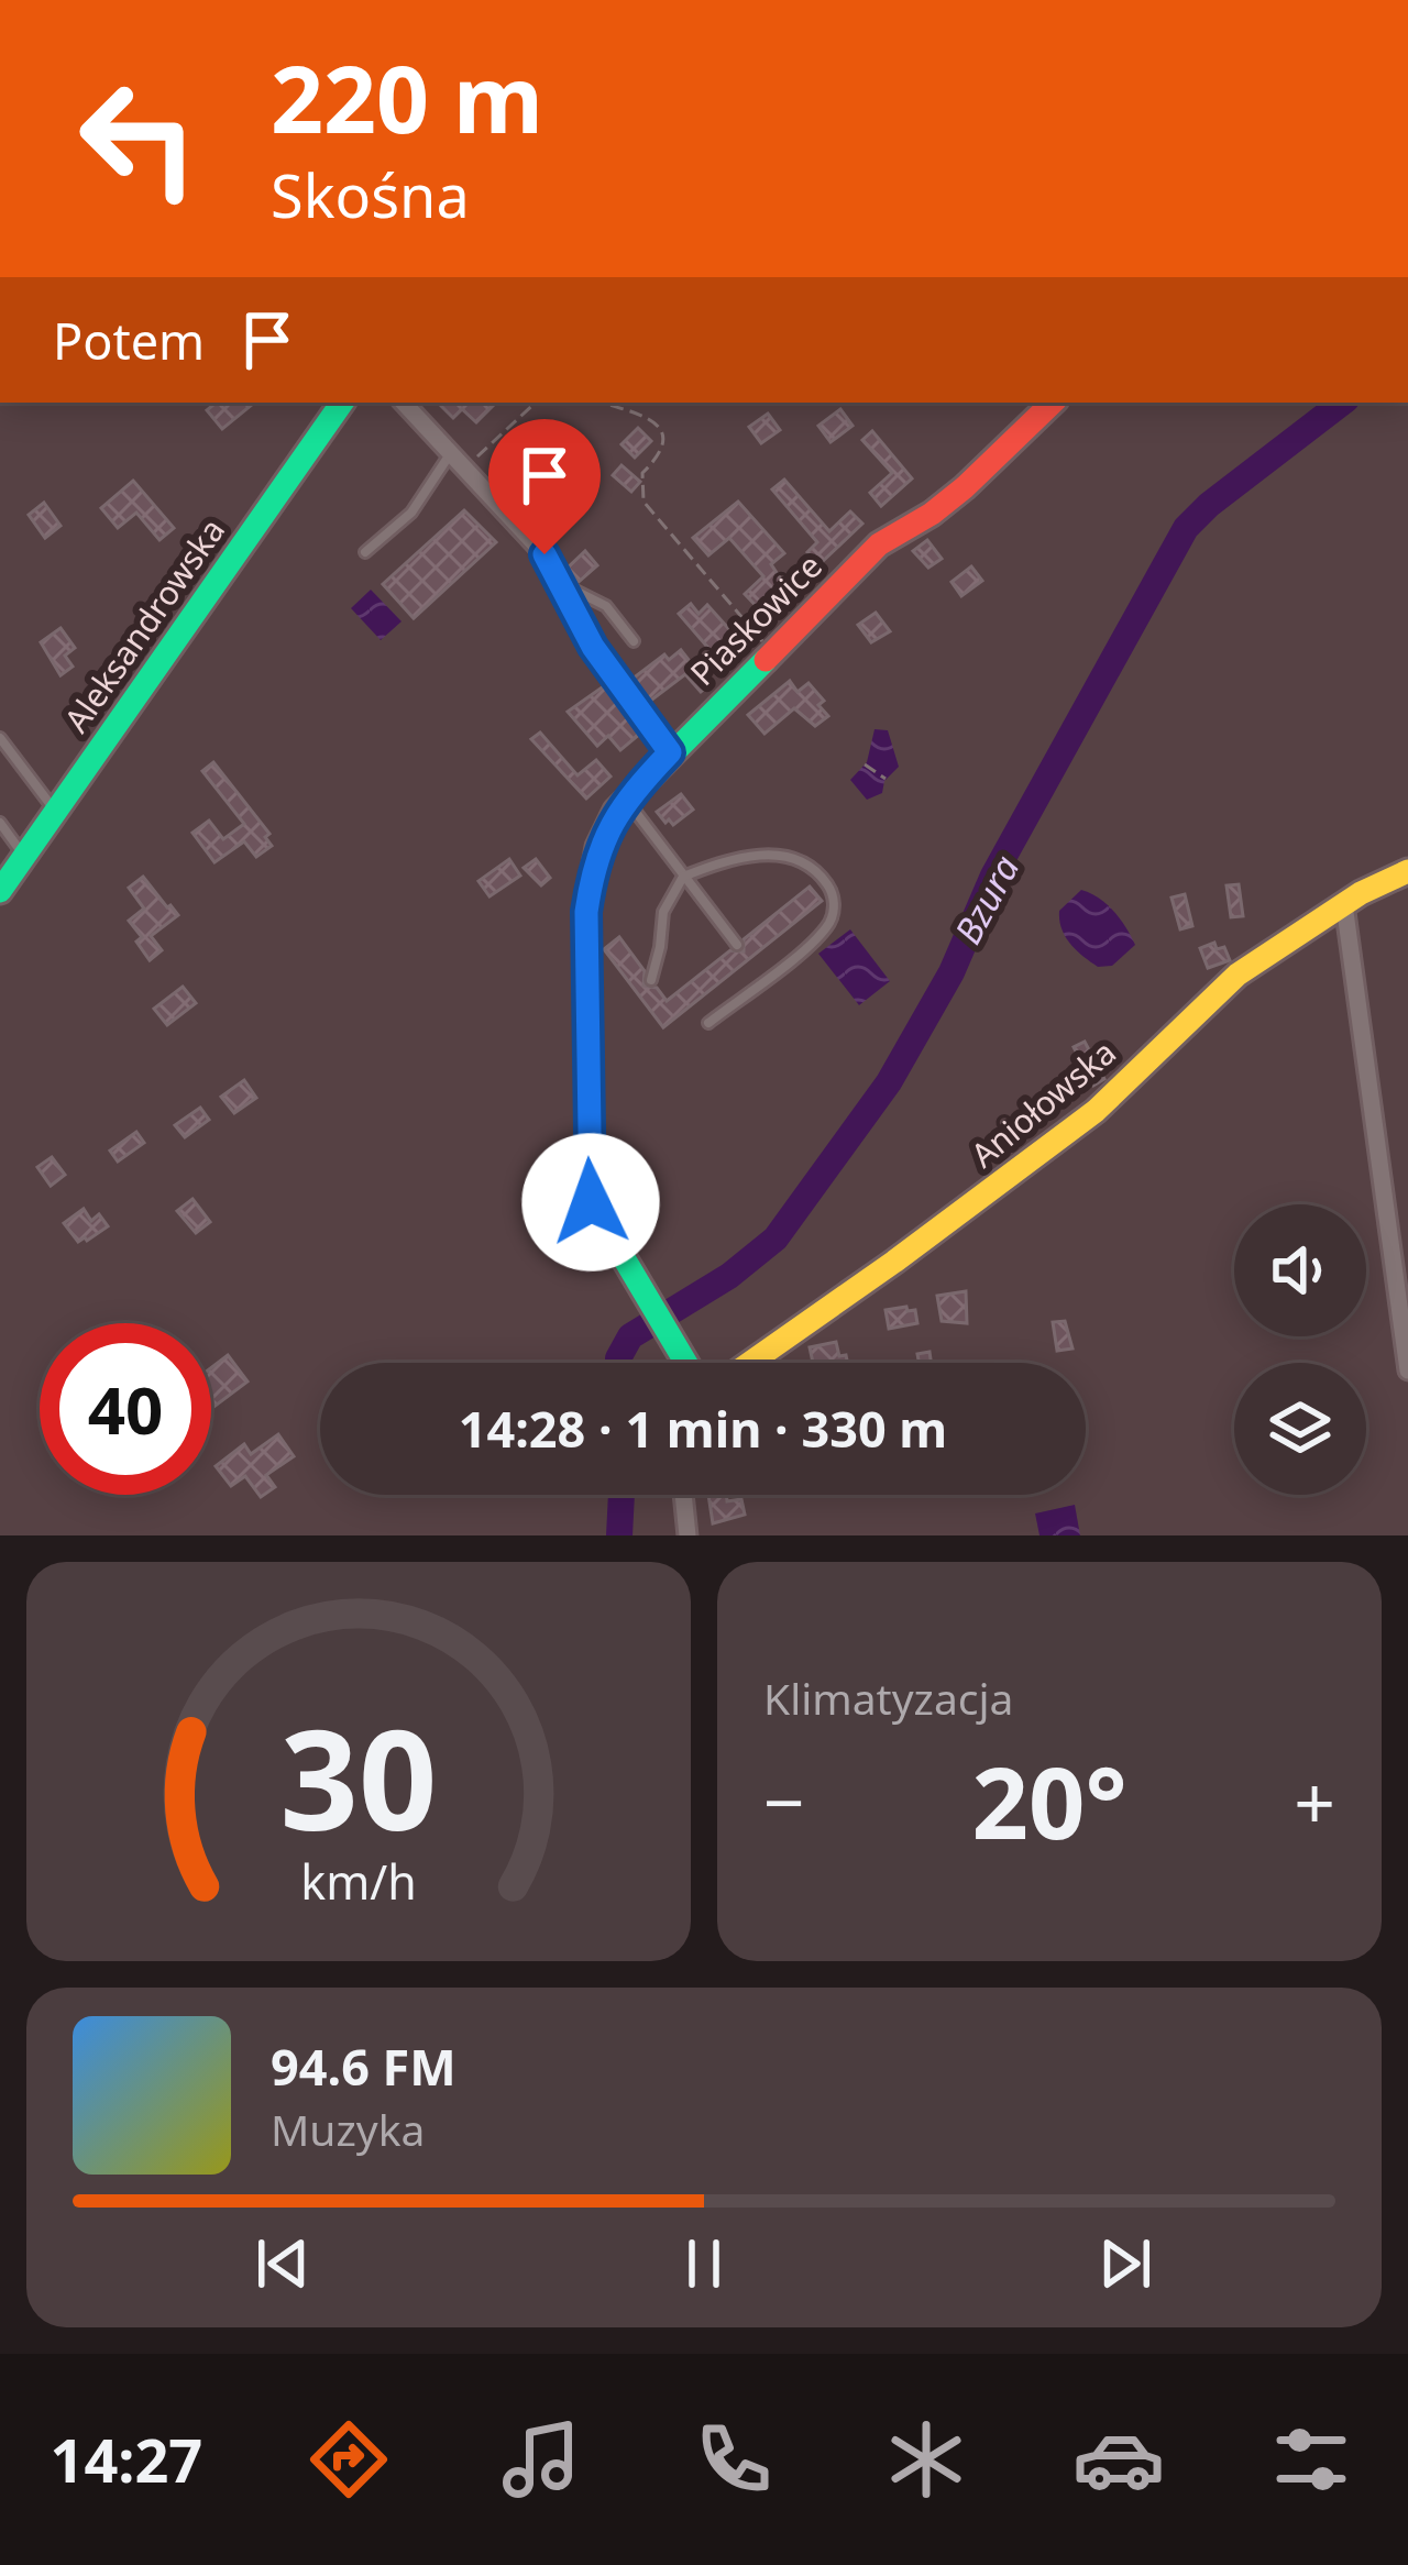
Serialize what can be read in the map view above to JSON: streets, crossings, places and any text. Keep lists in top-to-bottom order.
{
  "streets": {
    "street": ["Piaskowice", "Aleksandrowska", "Aniołowska"]
  },
  "water": ["Bzura"],
  "page": {
    "turn": ["220 m", "Skośna"],
    "then": "Potem",
    "limit": "40",
    "trip": "14:28 · 1 min · 330 m",
    "tile": "Klimatyzacja",
    "heat": ["−", "20°", "+"],
    "song": ["94.6 FM", "Muzyka"],
    "tabs": "14:27",
    "gauge": ["30", "km/h"]
  }
}
